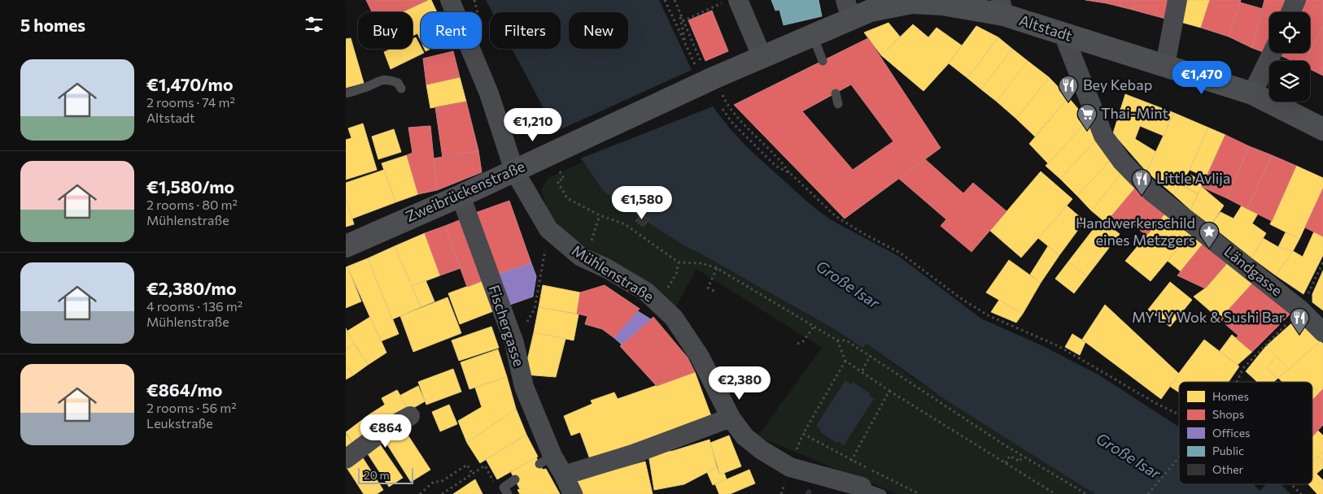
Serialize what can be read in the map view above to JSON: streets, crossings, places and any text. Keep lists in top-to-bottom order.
{
  "streets": {
    "street": [
      "Altstadt",
      "Zweibrückenstraße",
      "Ländgasse",
      "Mühlenstraße",
      "Fischergasse"
    ]
  },
  "crossings": [
    ["Altstadt", "Zweibrückenstraße"],
    ["Altstadt", "Ländgasse"],
    ["Zweibrückenstraße", "Mühlenstraße"],
    ["Zweibrückenstraße", "Fischergasse"]
  ],
  "water": ["Große Isar"],
  "places": {
    "restaurant": ["Bey Kebap", "Little Avlija", "MY LY Wok & Sushi Bar"],
    "supermarket": ["Thai-Mint"],
    "place": ["Handwerkerschild eines Metzgers"]
  },
  "legend": [
    "Homes",
    "Shops",
    "Offices",
    "Public",
    "Other"
  ],
  "scale_bar": "20 m",
  "page": {
    "heading": "5 homes",
    "chip": [
      "Buy",
      "Rent",
      "Filters",
      "New"
    ],
    "list": [
      {
        "name": "€1,470/mo",
        "note": "2 rooms · 74 m² · Altstadt"
      },
      {
        "name": "€1,580/mo",
        "note": "2 rooms · 80 m² · Mühlenstraße"
      },
      {
        "name": "€2,380/mo",
        "note": "4 rooms · 136 m² · Mühlenstraße"
      },
      {
        "name": "€864/mo",
        "note": "2 rooms · 56 m² · Leukstraße"
      }
    ],
    "price": [
      "€1,470",
      "€1,210",
      "€1,580",
      "€2,380",
      "€864"
    ],
    "scale": "20 m"
  }
}
